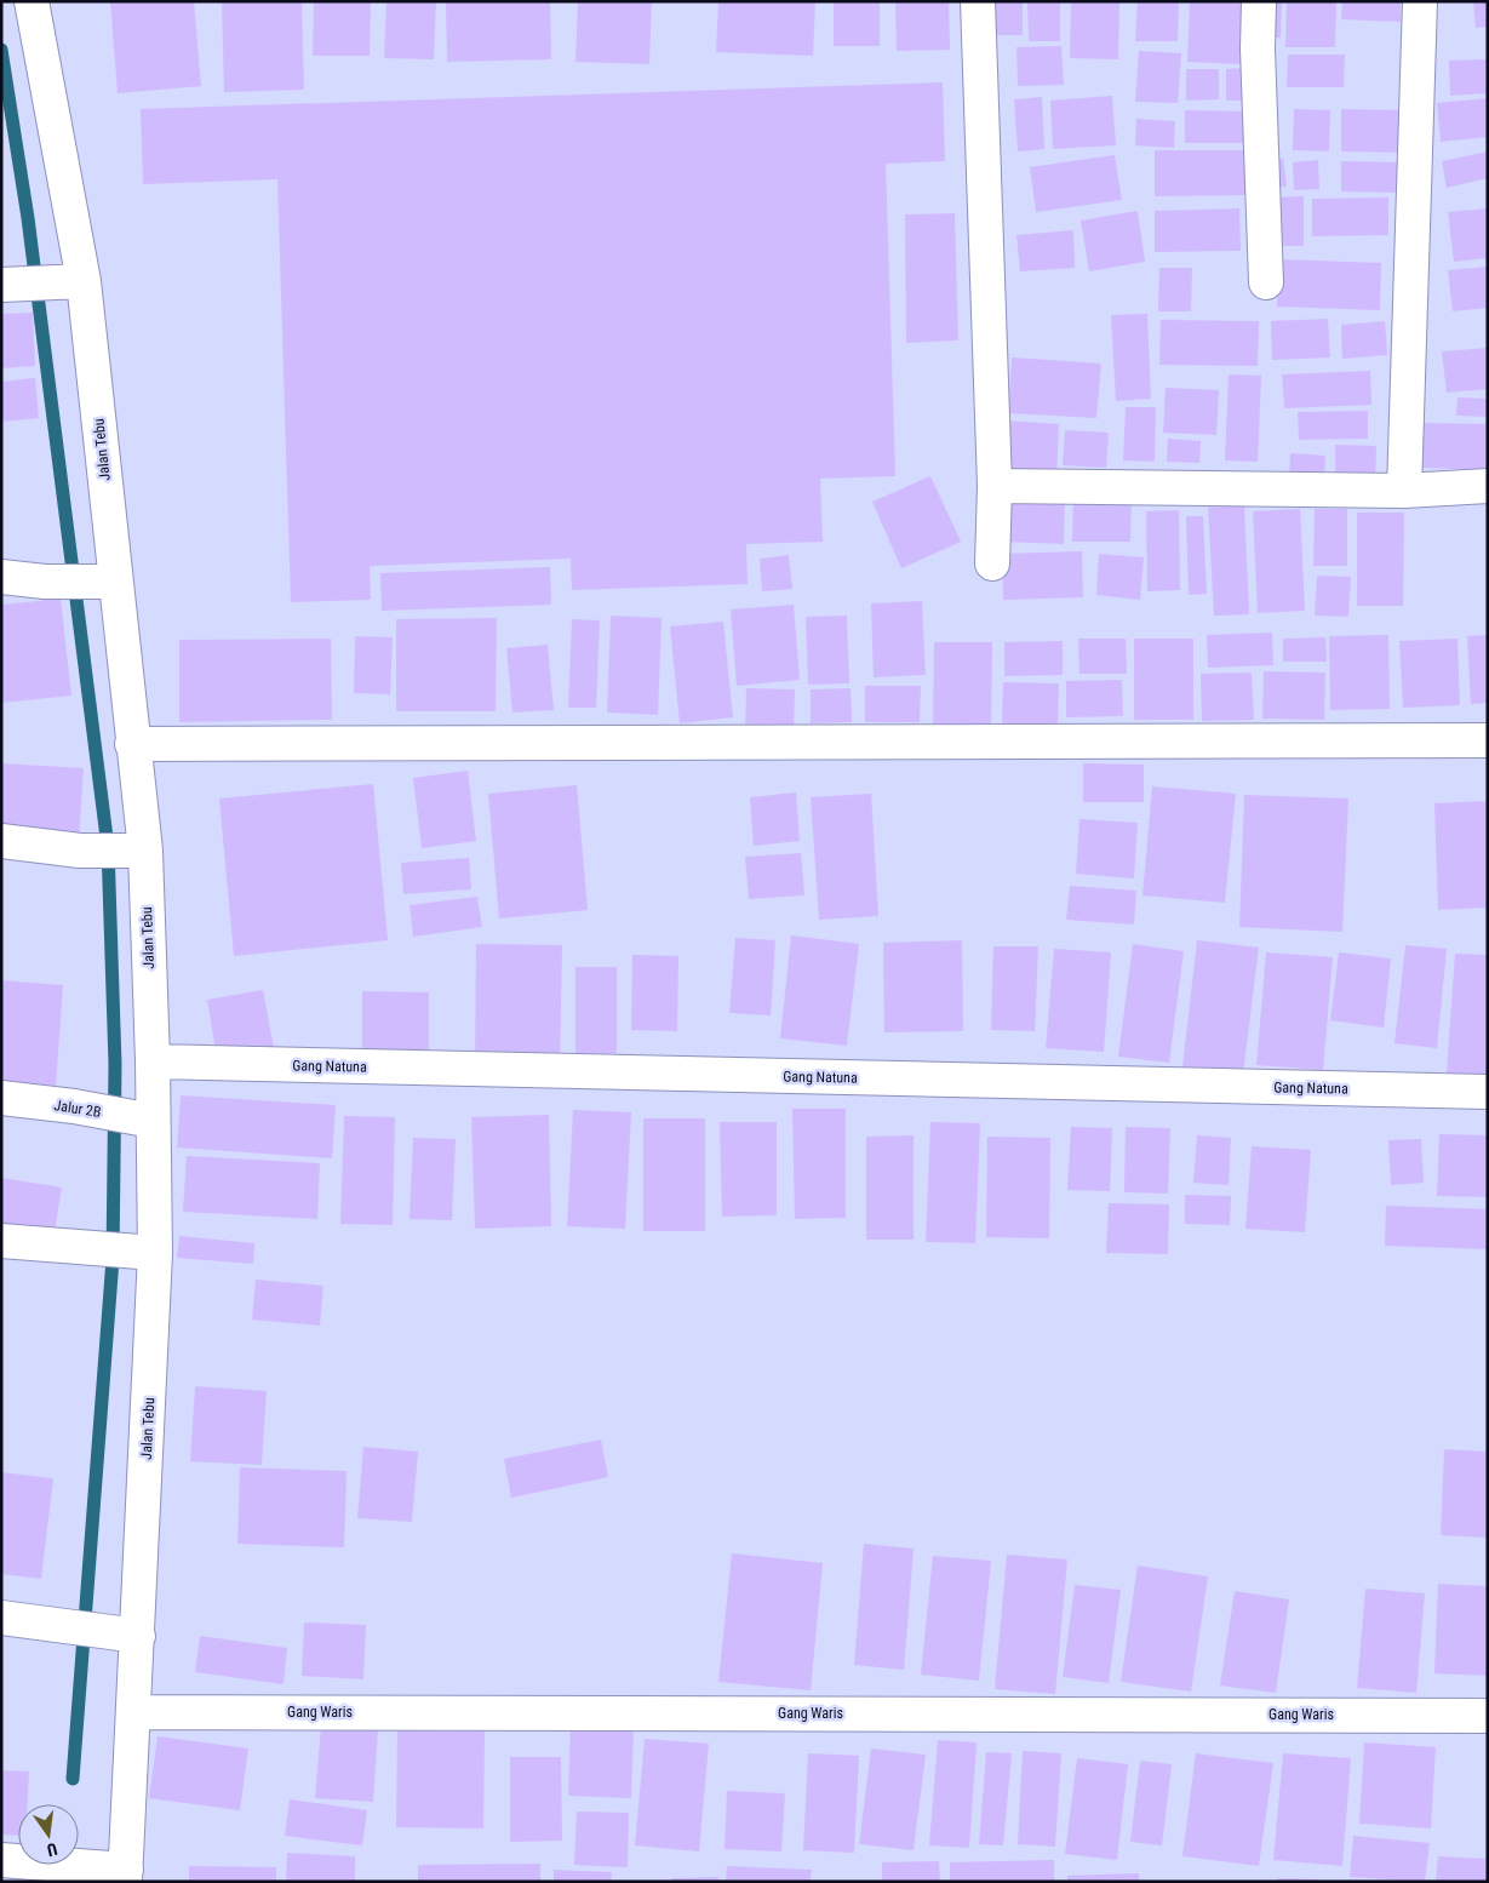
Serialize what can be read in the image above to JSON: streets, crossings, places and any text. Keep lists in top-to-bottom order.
{
  "streets": {
    "street": [
      "Jalan Tebu",
      "Gang Natuna",
      "Jalur 2B",
      "Gang Waris"
    ]
  },
  "crossings": [
    ["Jalan Tebu", "Gang Natuna"],
    ["Jalan Tebu", "Jalur 2B"],
    ["Jalan Tebu", "Gang Waris"]
  ],
  "north": "bottom"
}
